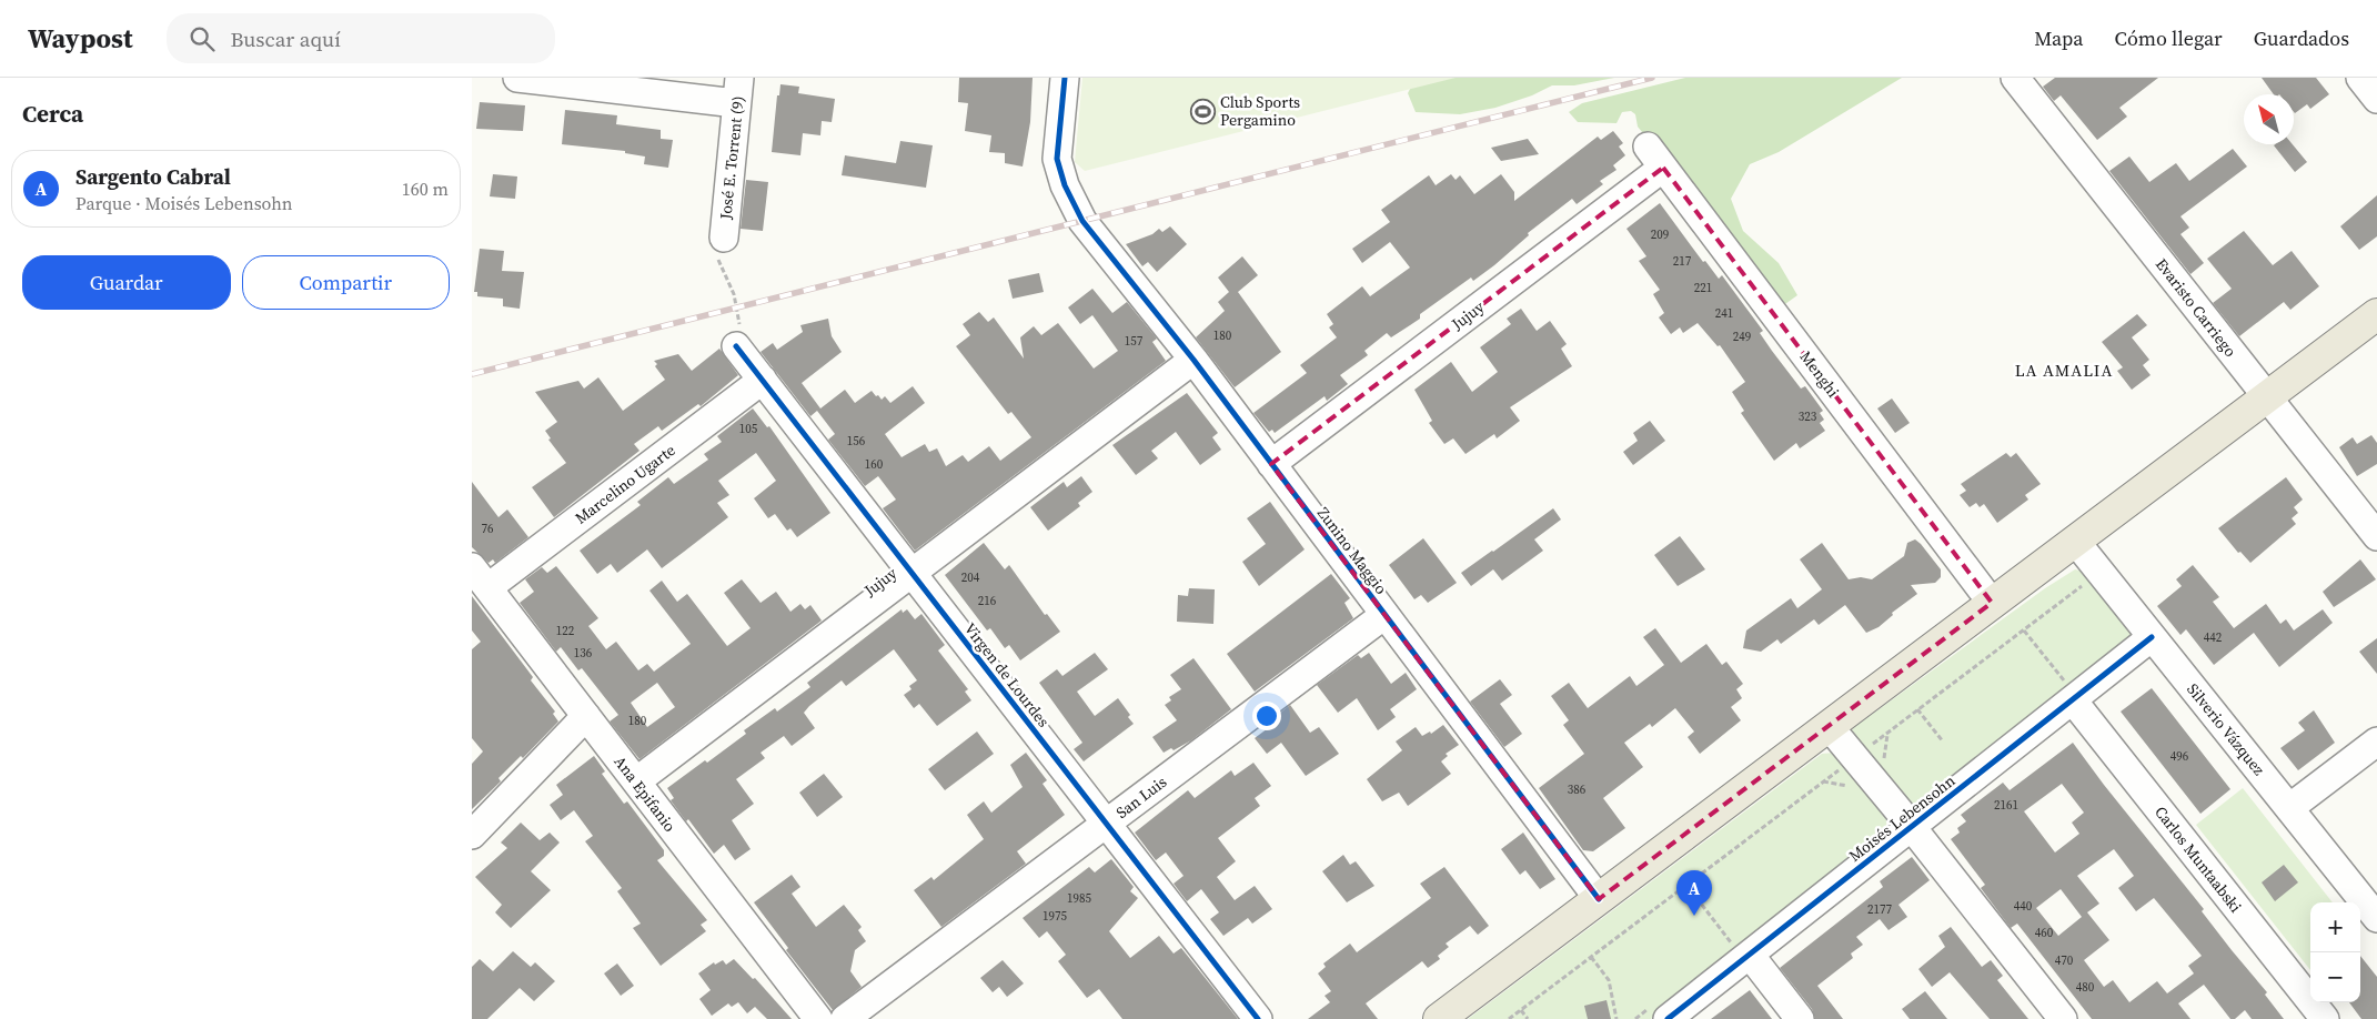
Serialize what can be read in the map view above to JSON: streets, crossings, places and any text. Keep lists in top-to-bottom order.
{
  "streets": {
    "street": [
      "José E. Torrent (9)",
      "Evaristo Carriego",
      "Jujuy",
      "Menghi",
      "Marcelino Ugarte",
      "Zunino Maggio",
      "Virgen de Lourdes",
      "Silverio Vázquez",
      "Ana Epifanio",
      "San Luis",
      "Moisés Lebensohn",
      "Carlos Muntaabski"
    ]
  },
  "crossings": [
    ["Jujuy", "Menghi"],
    ["Jujuy", "Zunino Maggio"],
    ["Jujuy", "Virgen de Lourdes"],
    ["Jujuy", "Ana Epifanio"],
    ["Marcelino Ugarte", "Virgen de Lourdes"],
    ["Marcelino Ugarte", "Ana Epifanio"],
    ["Zunino Maggio", "San Luis"],
    ["Virgen de Lourdes", "San Luis"],
    ["Silverio Vázquez", "Moisés Lebensohn"],
    ["Moisés Lebensohn", "Carlos Muntaabski"]
  ],
  "districts": ["LA AMALIA"],
  "places": {
    "sports": ["Club Sports Pergamino"]
  },
  "house_numbers": [
    "209",
    "217",
    "221",
    "241",
    "180",
    "249",
    "157",
    "323",
    "105",
    "156",
    "160",
    "76",
    "204",
    "216",
    "122",
    "442",
    "136",
    "180",
    "496",
    "386",
    "2161",
    "1985",
    "440",
    "2177",
    "1975",
    "460",
    "470",
    "480"
  ],
  "north": "top left",
  "page": {
    "header": "Waypost",
    "search": "Buscar aquí",
    "nav": ["Mapa", "Cómo llegar", "Guardados"],
    "heading": "Cerca",
    "list": [
      {
        "mark": "A",
        "name": "Sargento Cabral",
        "note": "Parque · Moisés Lebensohn",
        "value": "160 m"
      }
    ],
    "buttons": ["Guardar", "Compartir"],
    "pins": "A",
    "map_buttons": ["+", "−"]
  }
}
